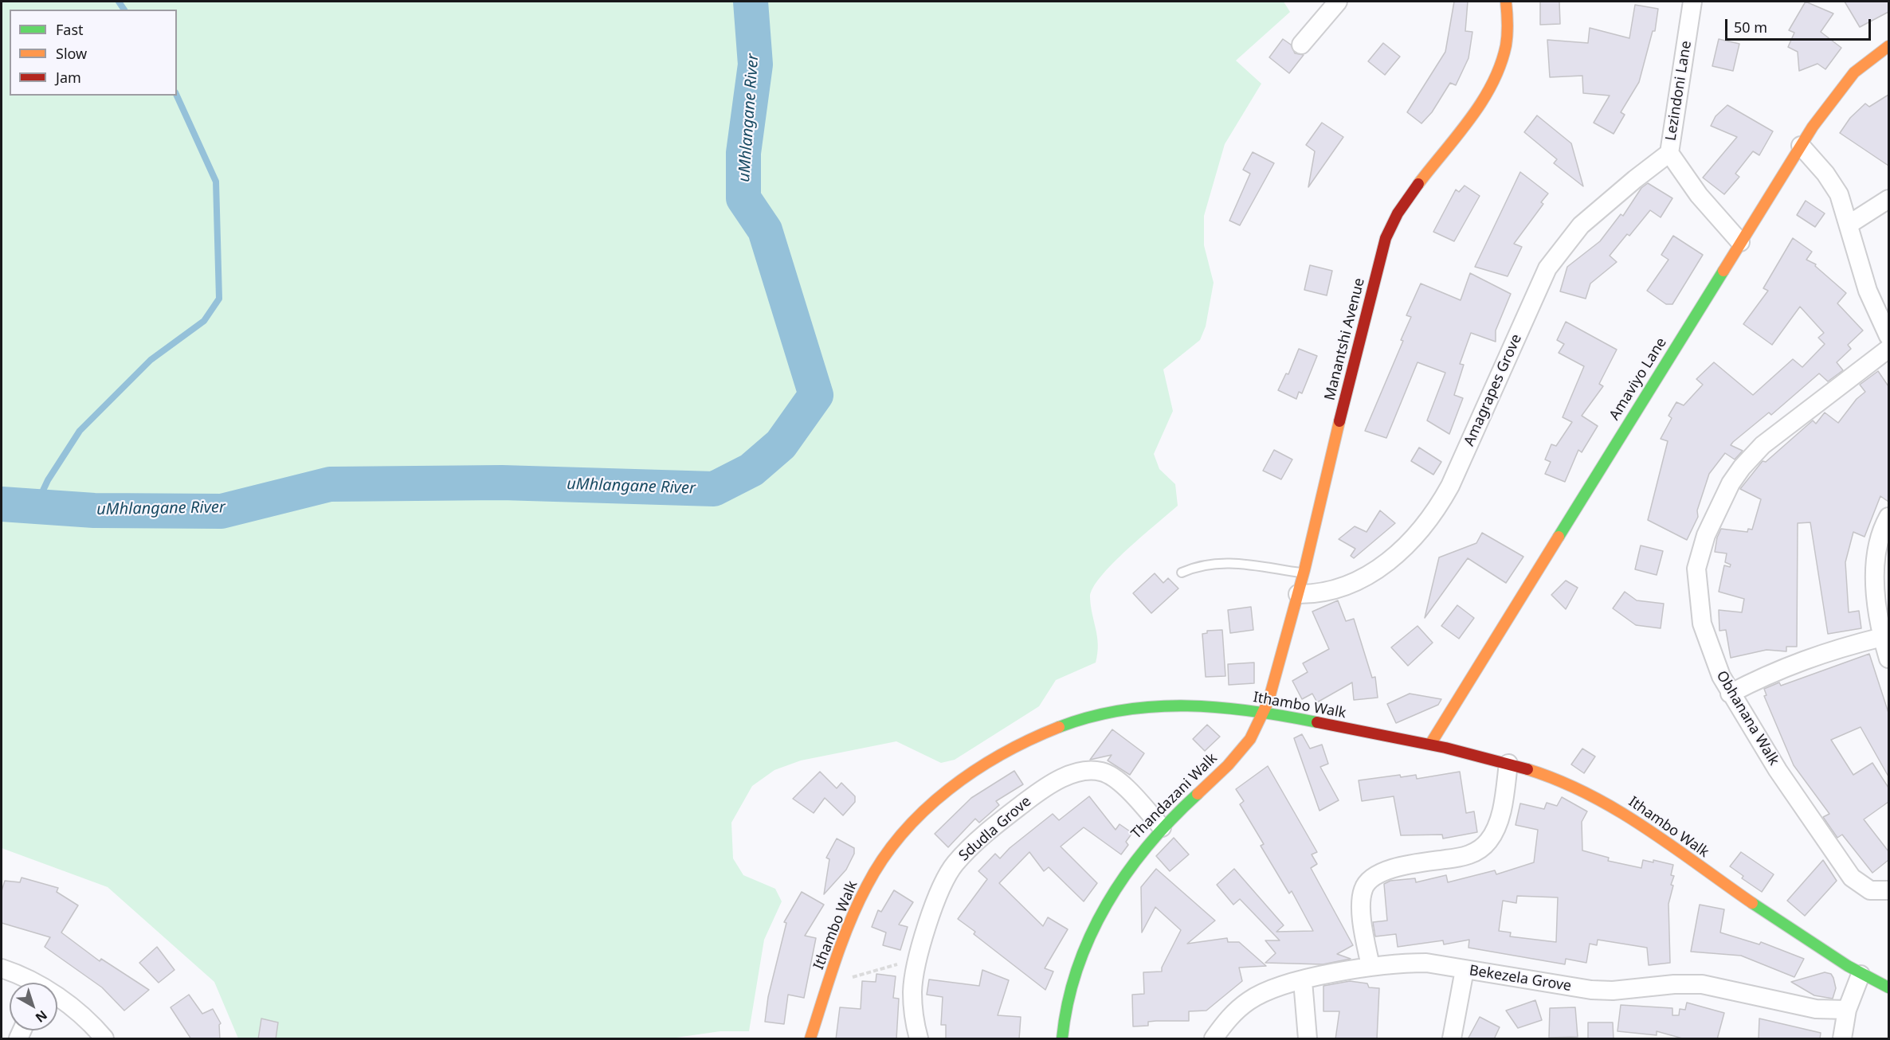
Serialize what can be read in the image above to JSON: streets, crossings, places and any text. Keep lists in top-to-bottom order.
{
  "streets": {
    "street": [
      "Lezindoni Lane",
      "Manantshi Avenue",
      "Amaviyo Lane",
      "Amagrapes Grove",
      "Ithambo Walk",
      "Obhanana Walk",
      "Thandazani Walk",
      "Sdudla Grove",
      "Bekezela Grove"
    ]
  },
  "crossings": [
    ["Lezindoni Lane", "Amaviyo Lane"],
    ["Lezindoni Lane", "Amagrapes Grove"],
    ["Manantshi Avenue", "Amagrapes Grove"],
    ["Manantshi Avenue", "Ithambo Walk"],
    ["Manantshi Avenue", "Thandazani Walk"],
    ["Amaviyo Lane", "Ithambo Walk"],
    ["Ithambo Walk", "Thandazani Walk"],
    ["Thandazani Walk", "Sdudla Grove"]
  ],
  "water": ["uMhlangane River"],
  "legend": ["Fast", "Slow", "Jam"],
  "scale_bar": "50 m",
  "north": "bottom right"
}
